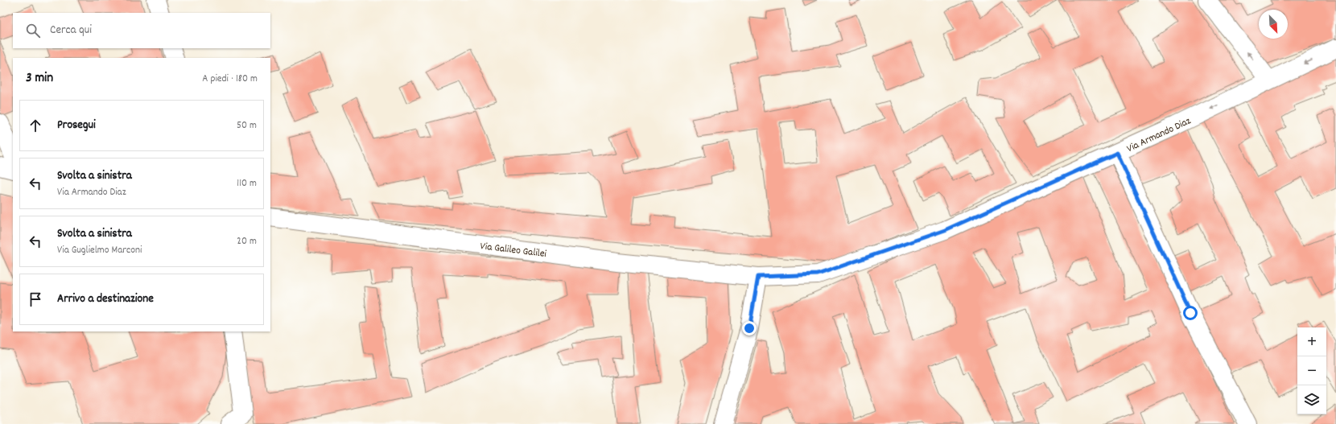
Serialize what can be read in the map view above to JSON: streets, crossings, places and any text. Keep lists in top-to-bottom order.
{
  "streets": {
    "street": ["Via Armando Diaz", "Via Galileo Galilei"]
  },
  "crossings": [
    ["Via Armando Diaz", "Via Galileo Galilei"]
  ],
  "one_way": ["Via Armando Diaz"],
  "north": "bottom right",
  "page": {
    "search": "Cerca qui",
    "heading": ["3 min", "A piedi · 180 m"],
    "list": [
      ["Prosegui", "50 m"],
      ["Svolta a sinistra", "Via Armando Diaz", "110 m"],
      ["Svolta a sinistra", "Via Guglielmo Marconi", "20 m"],
      "Arrivo a destinazione"
    ],
    "map_buttons": ["+", "−"]
  }
}
